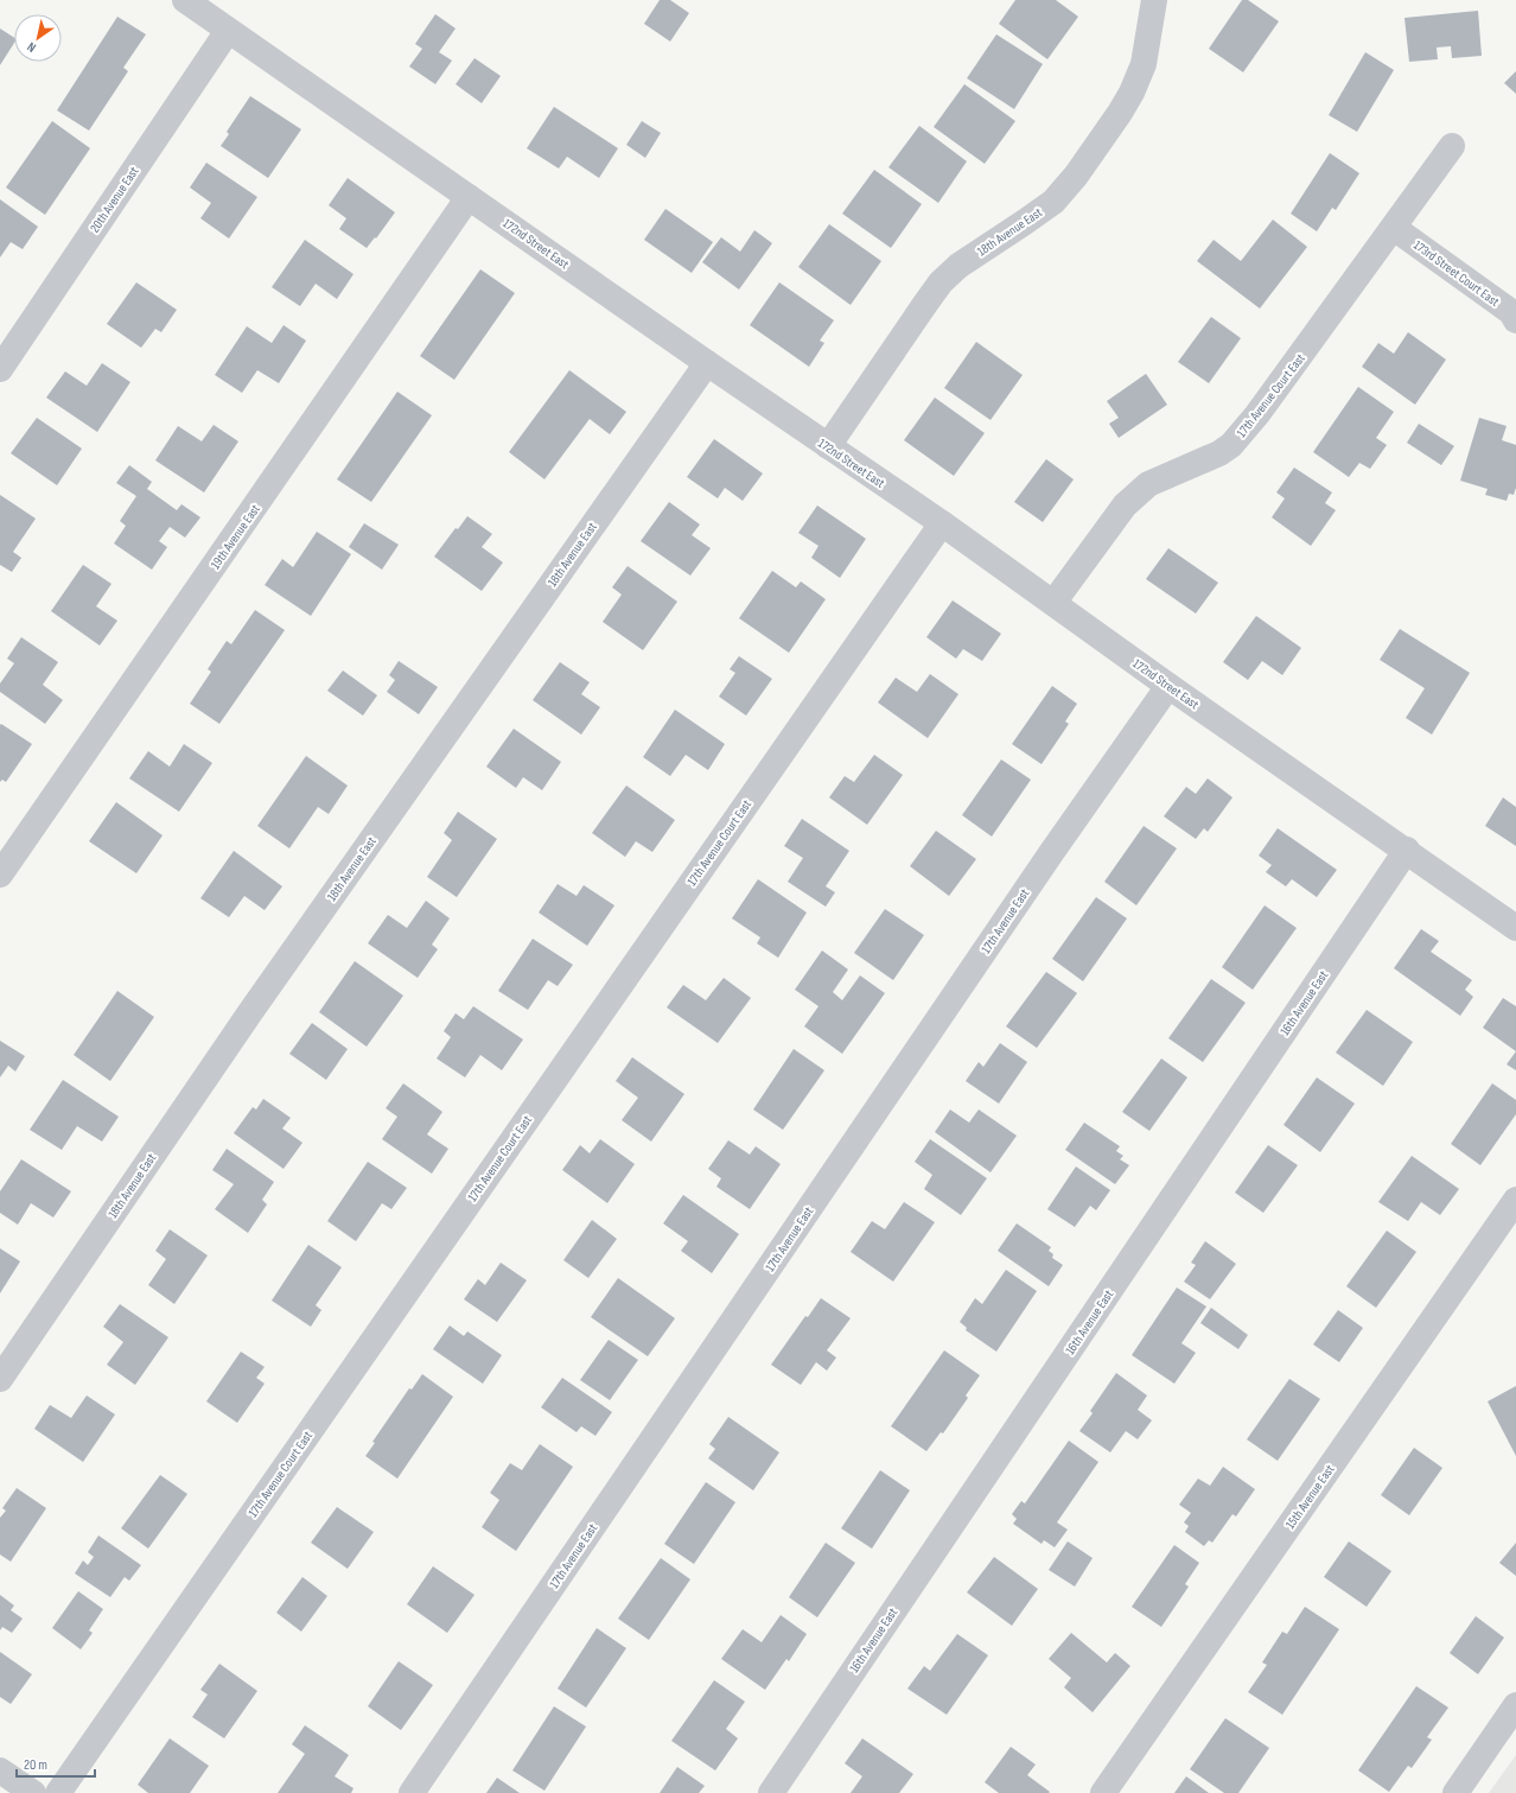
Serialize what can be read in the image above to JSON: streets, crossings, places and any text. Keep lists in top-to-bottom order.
{
  "streets": {
    "street": [
      "20th Avenue East",
      "18th Avenue East",
      "172nd Street East",
      "173rd Street Court East",
      "17th Avenue Court East",
      "19th Avenue East",
      "17th Avenue East",
      "16th Avenue East",
      "15th Avenue East"
    ]
  },
  "crossings": [
    ["20th Avenue East", "172nd Street East"],
    ["18th Avenue East", "172nd Street East"],
    ["172nd Street East", "17th Avenue Court East"],
    ["172nd Street East", "19th Avenue East"],
    ["172nd Street East", "17th Avenue East"],
    ["172nd Street East", "16th Avenue East"],
    ["173rd Street Court East", "17th Avenue Court East"]
  ],
  "scale_bar": "20 m",
  "north": "bottom left"
}
